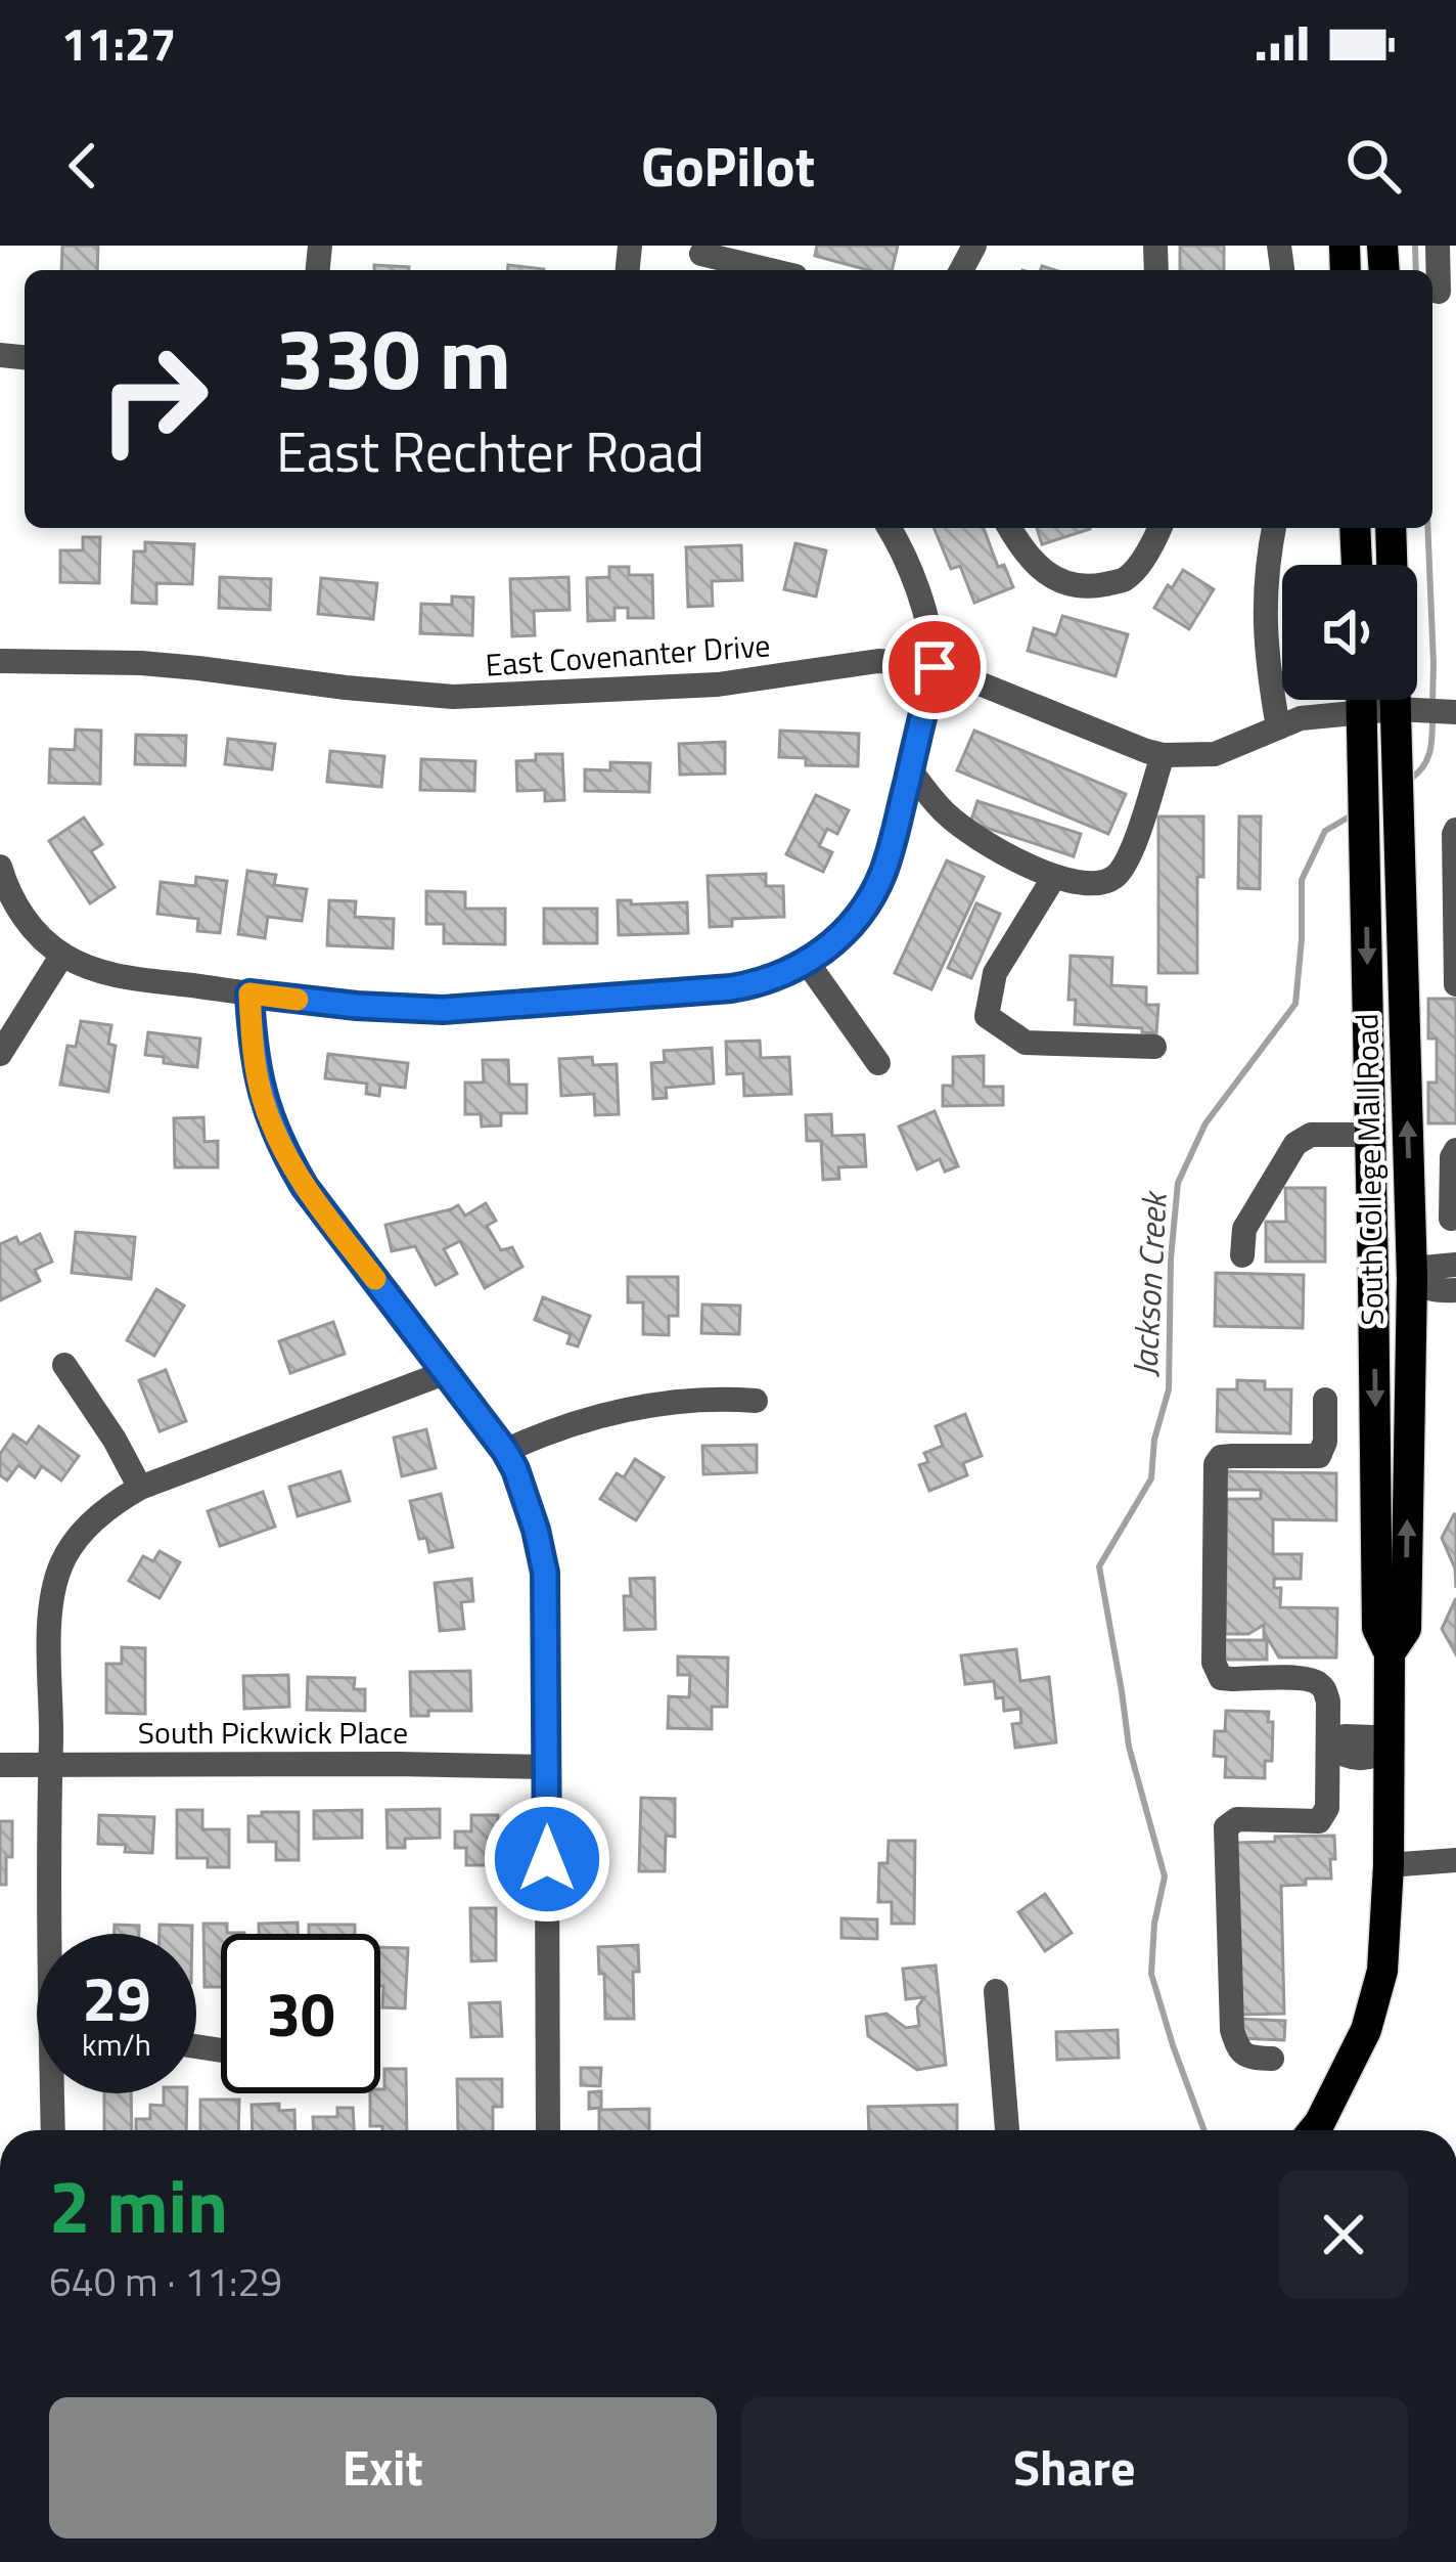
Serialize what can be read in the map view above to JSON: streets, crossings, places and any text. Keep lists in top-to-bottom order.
{
  "streets": {
    "main road": ["South College Mall Road"],
    "street": ["East Covenanter Drive", "South Pickwick Place"]
  },
  "crossings": [
    ["East Covenanter Drive", "South College Mall Road"]
  ],
  "water": ["Jackson Creek"],
  "page": {
    "status": "11:27",
    "header": "GoPilot",
    "turn": ["330 m", "East Rechter Road"],
    "speed": "29 km/h",
    "limit": "30",
    "heading": ["2 min", "640 m · 11:29"],
    "buttons": ["Exit", "Share"]
  }
}
